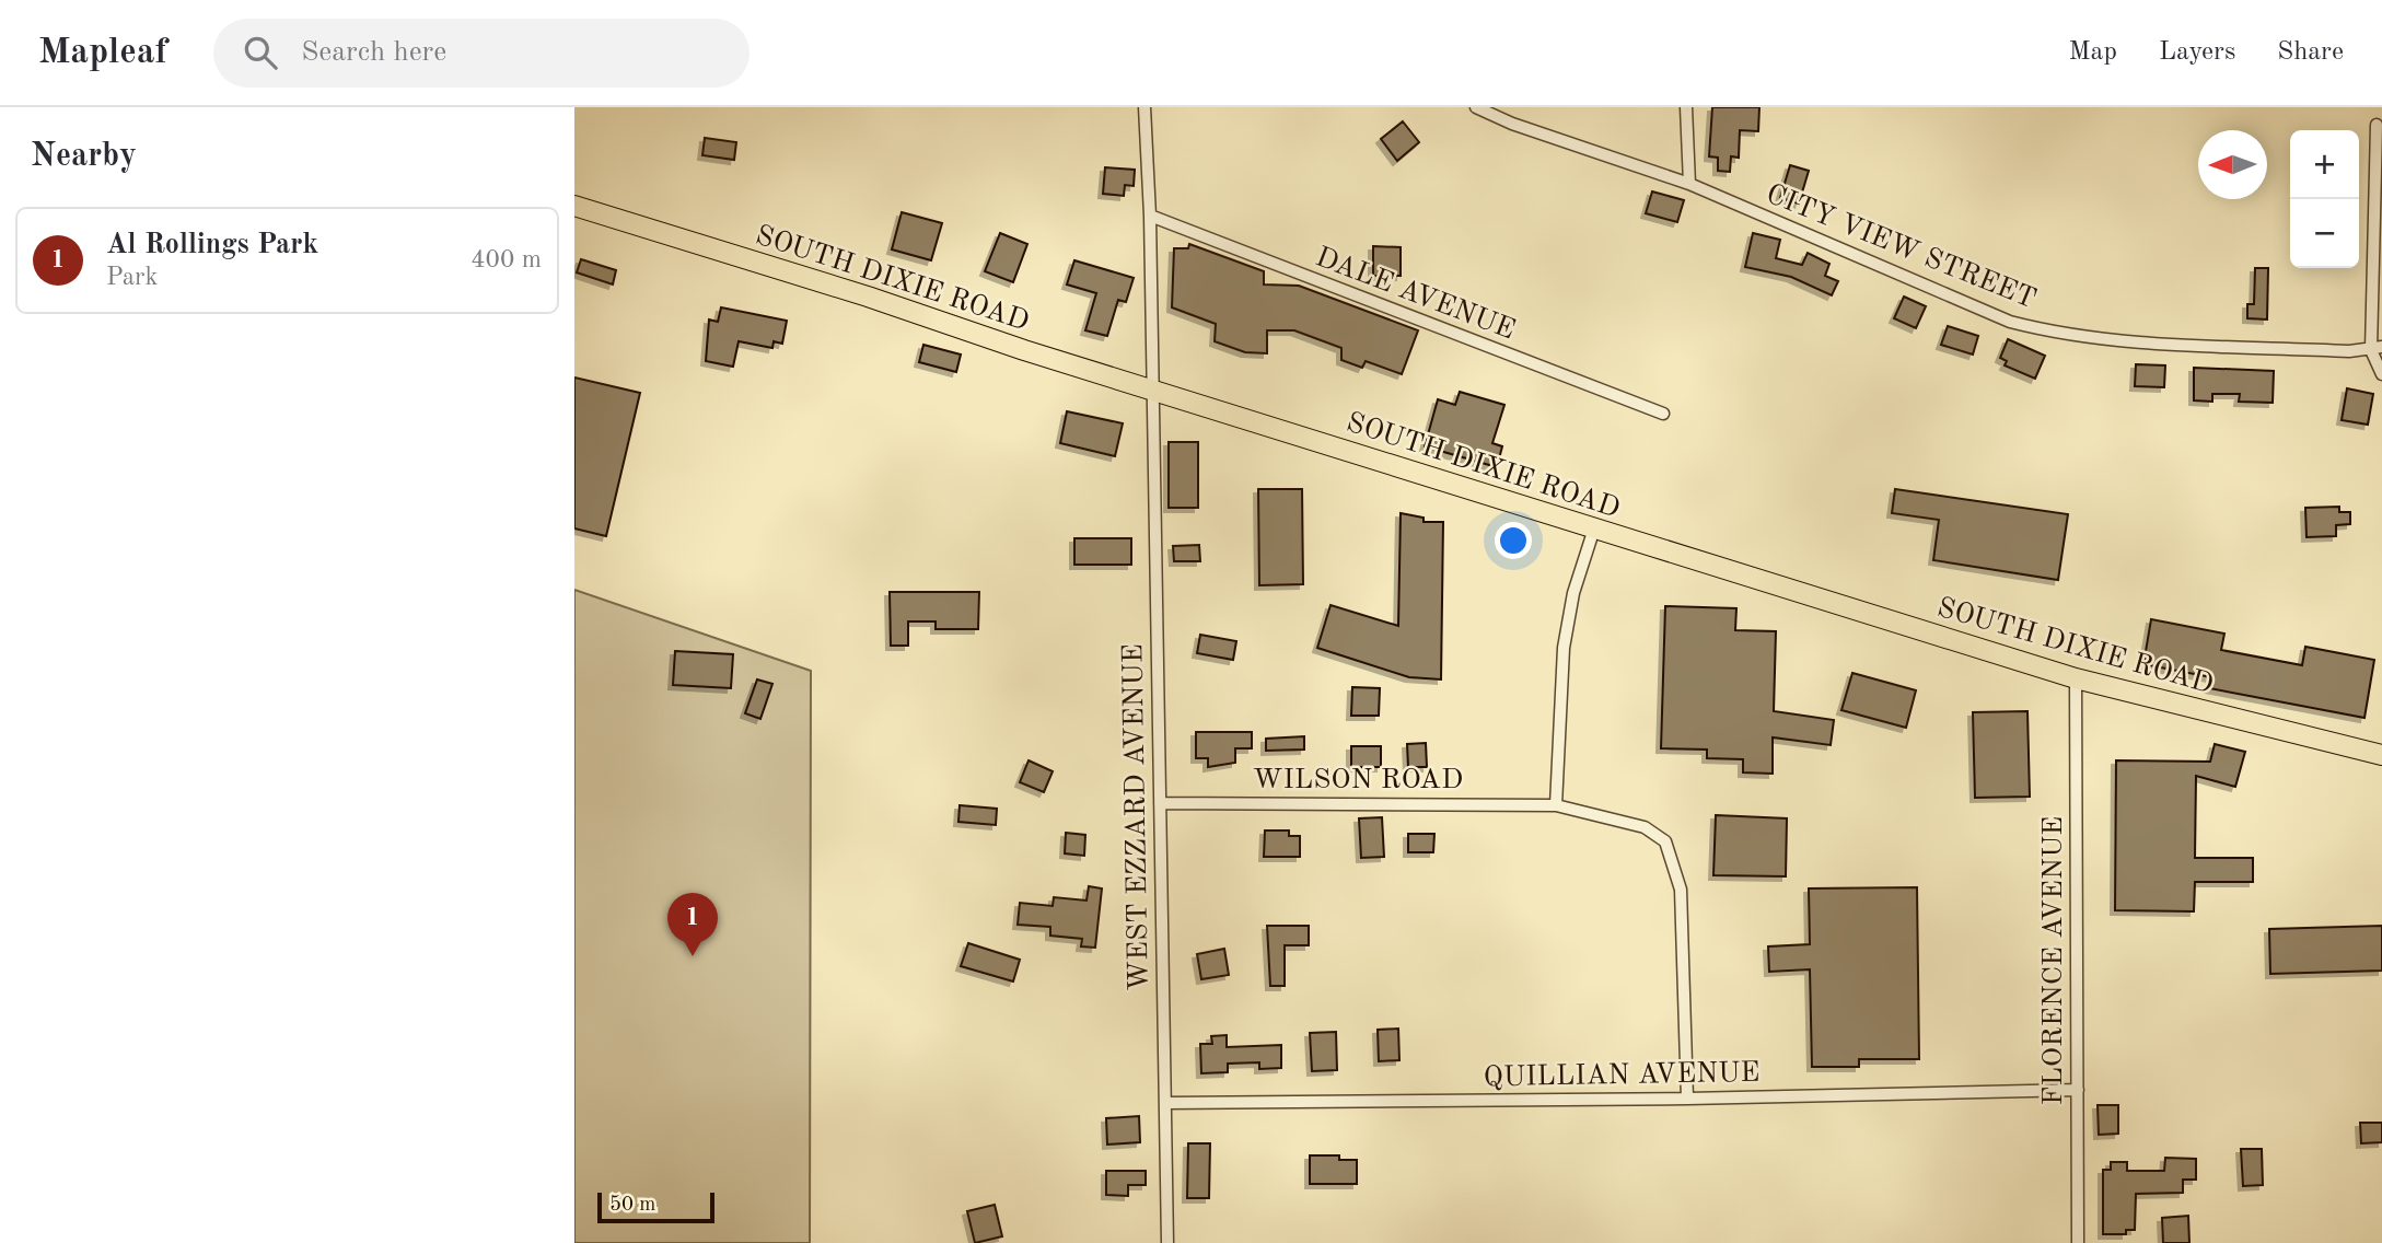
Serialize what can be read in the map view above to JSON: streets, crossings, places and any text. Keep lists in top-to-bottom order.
{
  "streets": {
    "main road": ["SOUTH DIXIE ROAD"],
    "street": [
      "CITY VIEW STREET",
      "DALE AVENUE",
      "WILSON ROAD",
      "WEST EZZARD AVENUE",
      "FLORENCE AVENUE",
      "QUILLIAN AVENUE"
    ]
  },
  "crossings": [
    ["SOUTH DIXIE ROAD", "WEST EZZARD AVENUE"],
    ["SOUTH DIXIE ROAD", "FLORENCE AVENUE"],
    ["DALE AVENUE", "WEST EZZARD AVENUE"],
    ["WILSON ROAD", "WEST EZZARD AVENUE"],
    ["WILSON ROAD", "QUILLIAN AVENUE"],
    ["WEST EZZARD AVENUE", "QUILLIAN AVENUE"],
    ["FLORENCE AVENUE", "QUILLIAN AVENUE"]
  ],
  "scale_bar": "50 m",
  "north": "left",
  "page": {
    "header": "Mapleaf",
    "search": "Search here",
    "nav": ["Map", "Layers", "Share"],
    "heading": "Nearby",
    "map_buttons": ["+", "−"],
    "list": [
      {
        "mark": "1",
        "name": "Al Rollings Park",
        "note": "Park",
        "value": "400 m"
      }
    ],
    "pins": "1",
    "scale": "50 m"
  }
}
